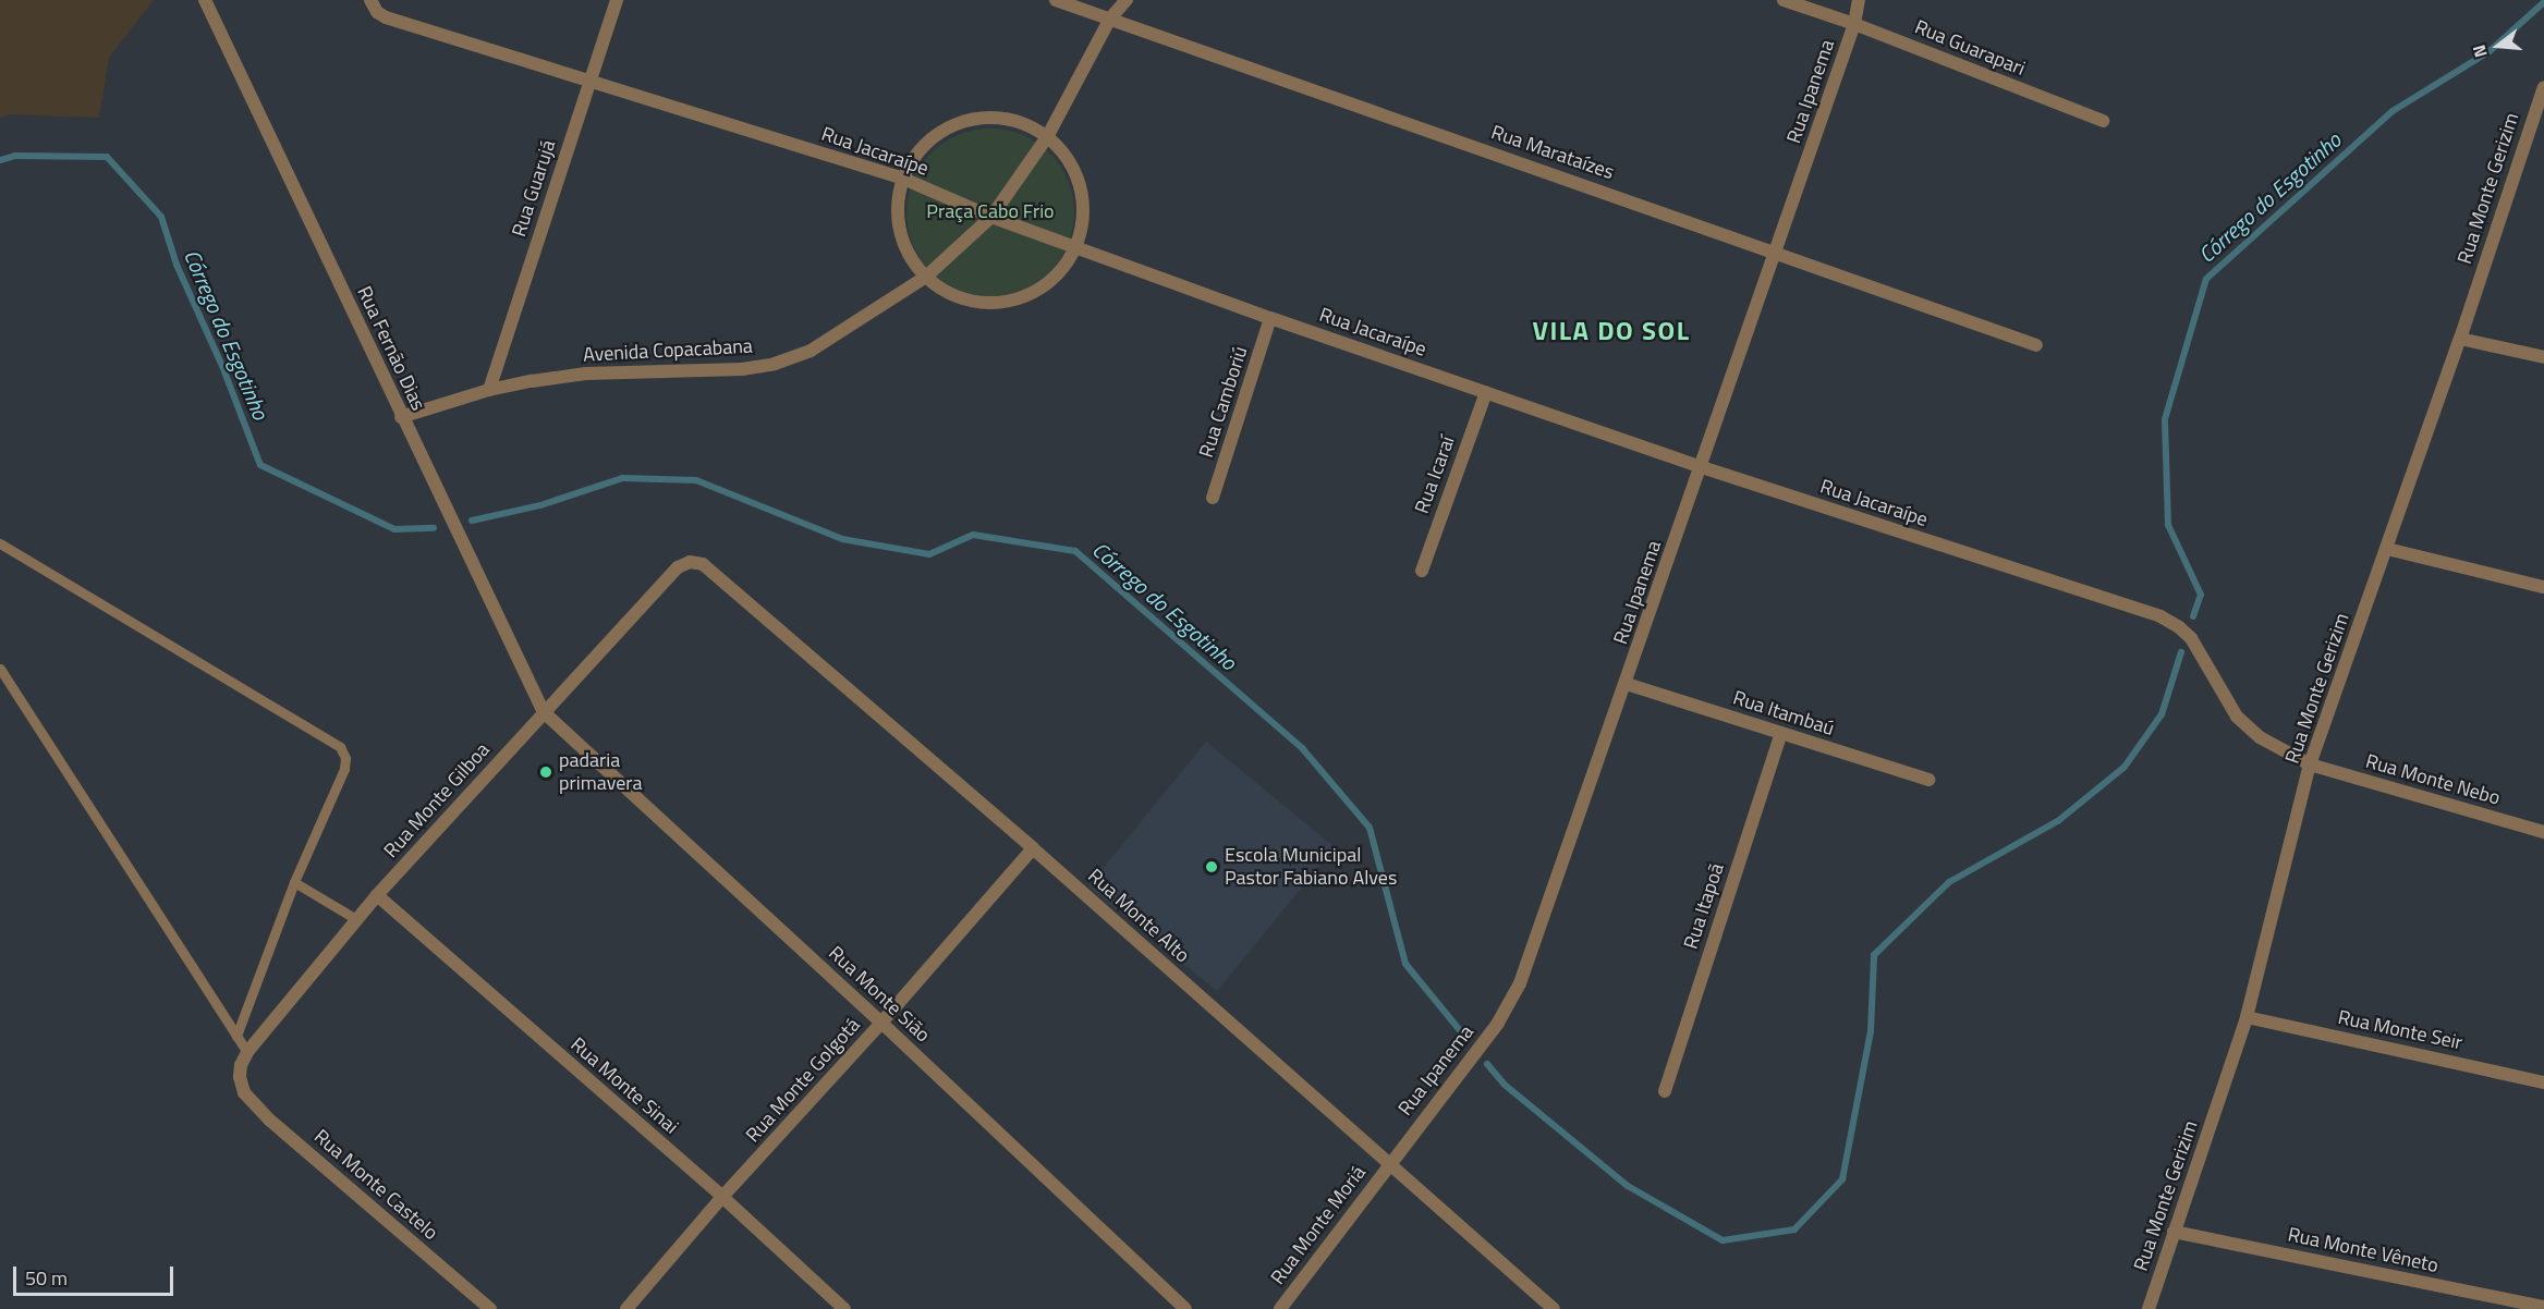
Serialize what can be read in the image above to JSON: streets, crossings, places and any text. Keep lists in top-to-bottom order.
{
  "streets": {
    "street": [
      "Rua Guarapari",
      "Rua Ipanema",
      "Rua Jacaraípe",
      "Rua Marataízes",
      "Rua Guarujá",
      "Rua Monte Gerizim",
      "Rua Fernão Dias",
      "Avenida Copacabana",
      "Rua Camboriú",
      "Rua Icaraí",
      "Rua Itambaú",
      "Rua Monte Nebo",
      "Rua Monte Gilboa",
      "Rua Itapoã",
      "Rua Monte Alto",
      "Rua Monte Sião",
      "Rua Monte Seir",
      "Rua Monte Golgotá",
      "Rua Monte Sinai",
      "Rua Monte Castelo",
      "Rua Monte Moriá",
      "Rua Monte Vêneto"
    ]
  },
  "crossings": [
    ["Rua Guarapari", "Rua Ipanema"],
    ["Rua Ipanema", "Rua Jacaraípe"],
    ["Rua Ipanema", "Rua Marataízes"],
    ["Rua Ipanema", "Rua Itambaú"],
    ["Rua Ipanema", "Rua Monte Alto"],
    ["Rua Ipanema", "Rua Monte Moriá"],
    ["Rua Jacaraípe", "Rua Guarujá"],
    ["Rua Jacaraípe", "Rua Monte Gerizim"],
    ["Rua Jacaraípe", "Avenida Copacabana"],
    ["Rua Jacaraípe", "Rua Camboriú"],
    ["Rua Jacaraípe", "Rua Icaraí"],
    ["Rua Jacaraípe", "Rua Monte Nebo"],
    ["Rua Marataízes", "Avenida Copacabana"],
    ["Rua Guarujá", "Avenida Copacabana"],
    ["Rua Monte Gerizim", "Rua Monte Nebo"],
    ["Rua Monte Gerizim", "Rua Monte Seir"],
    ["Rua Monte Gerizim", "Rua Monte Vêneto"],
    ["Rua Fernão Dias", "Avenida Copacabana"],
    ["Rua Fernão Dias", "Rua Monte Gilboa"],
    ["Rua Fernão Dias", "Rua Monte Sião"],
    ["Rua Itambaú", "Rua Itapoã"],
    ["Rua Monte Gilboa", "Rua Monte Alto"],
    ["Rua Monte Gilboa", "Rua Monte Sião"],
    ["Rua Monte Gilboa", "Rua Monte Sinai"],
    ["Rua Monte Gilboa", "Rua Monte Castelo"],
    ["Rua Monte Alto", "Rua Monte Golgotá"],
    ["Rua Monte Alto", "Rua Monte Moriá"],
    ["Rua Monte Sião", "Rua Monte Golgotá"],
    ["Rua Monte Golgotá", "Rua Monte Sinai"]
  ],
  "districts": ["VILA DO SOL"],
  "water": ["Córrego do Esgotinho"],
  "parks": ["Praça Cabo Frio"],
  "places": ["padaria primavera", "Escola Municipal Pastor Fabiano Alves"],
  "scale_bar": "50 m",
  "north": "left"
}
